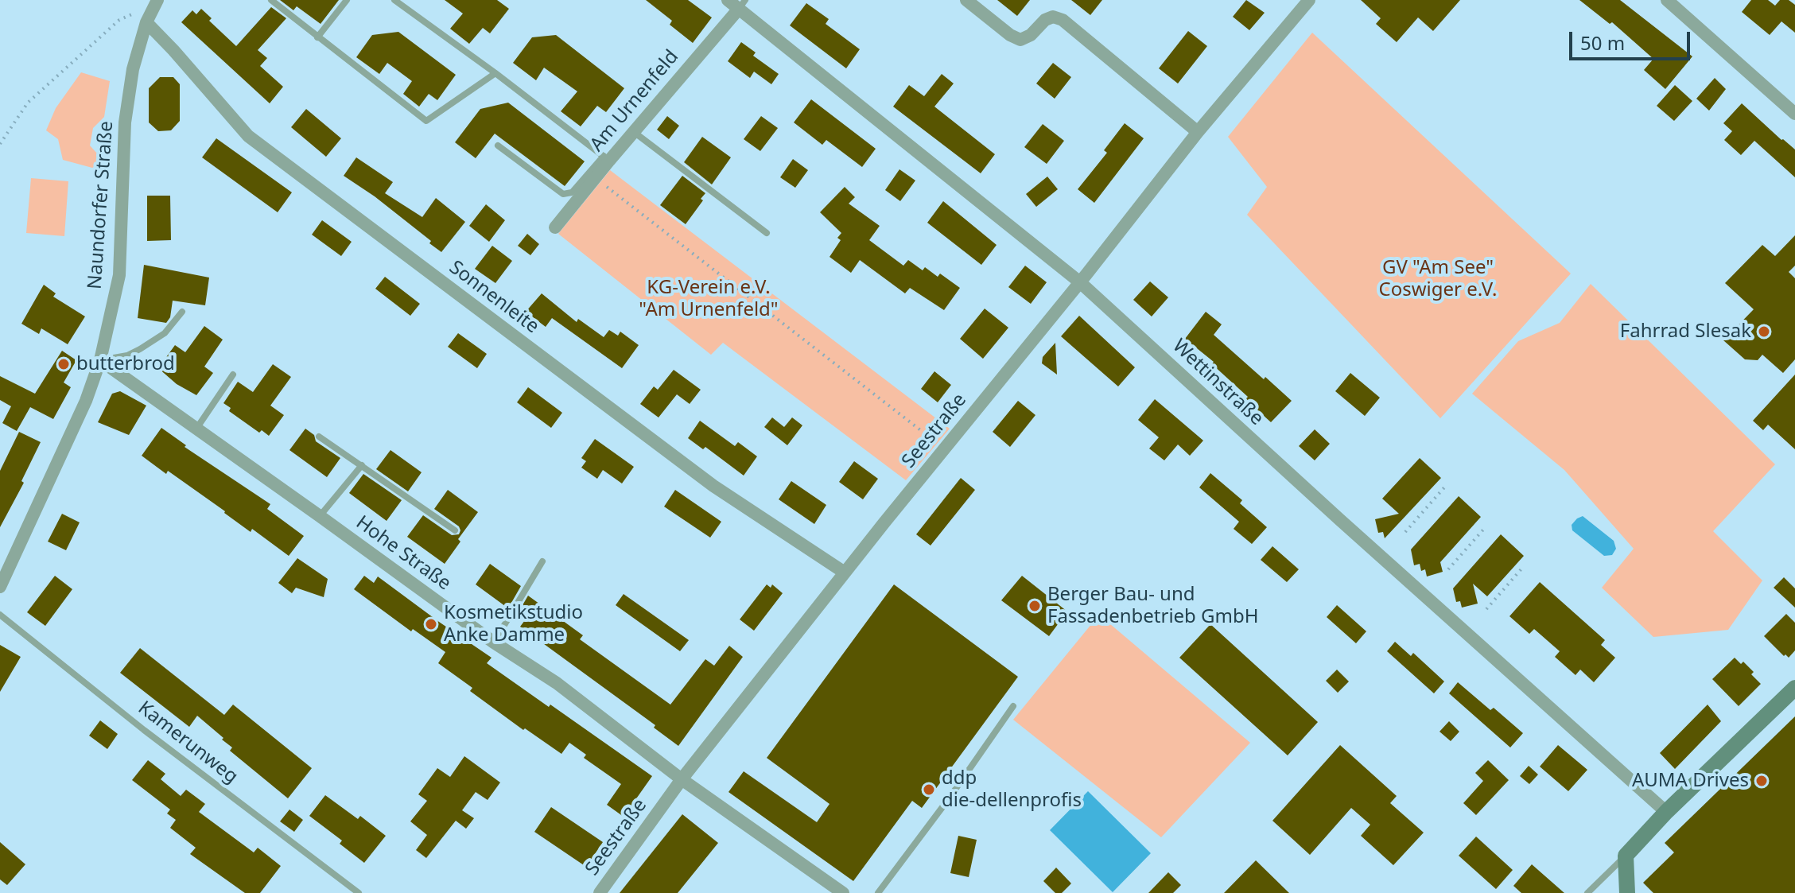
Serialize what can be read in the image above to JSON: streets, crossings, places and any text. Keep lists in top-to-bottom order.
{
  "streets": {
    "street": [
      "Am Urnenfeld",
      "Naundorfer Straße",
      "Sonnenleite",
      "Wettinstraße",
      "Seestraße",
      "Hohe Straße"
    ],
    "lane": ["Kamerunweg"]
  },
  "crossings": [
    ["Am Urnenfeld", "Wettinstraße"],
    ["Naundorfer Straße", "Sonnenleite"],
    ["Naundorfer Straße", "Hohe Straße"],
    ["Sonnenleite", "Seestraße"],
    ["Wettinstraße", "Seestraße"],
    ["Seestraße", "Hohe Straße"]
  ],
  "parks": ["GV \"Am See\" Coswiger e.V.", "KG-Verein e.V. \"Am Urnenfeld\""],
  "places": [
    "Fahrrad Slesak",
    "butterbrod",
    "Berger Bau- und Fassadenbetrieb GmbH",
    "Kosmetikstudio Anke Damme",
    "AUMA Drives",
    "ddp die-dellenprofis"
  ],
  "scale_bar": "50 m"
}
